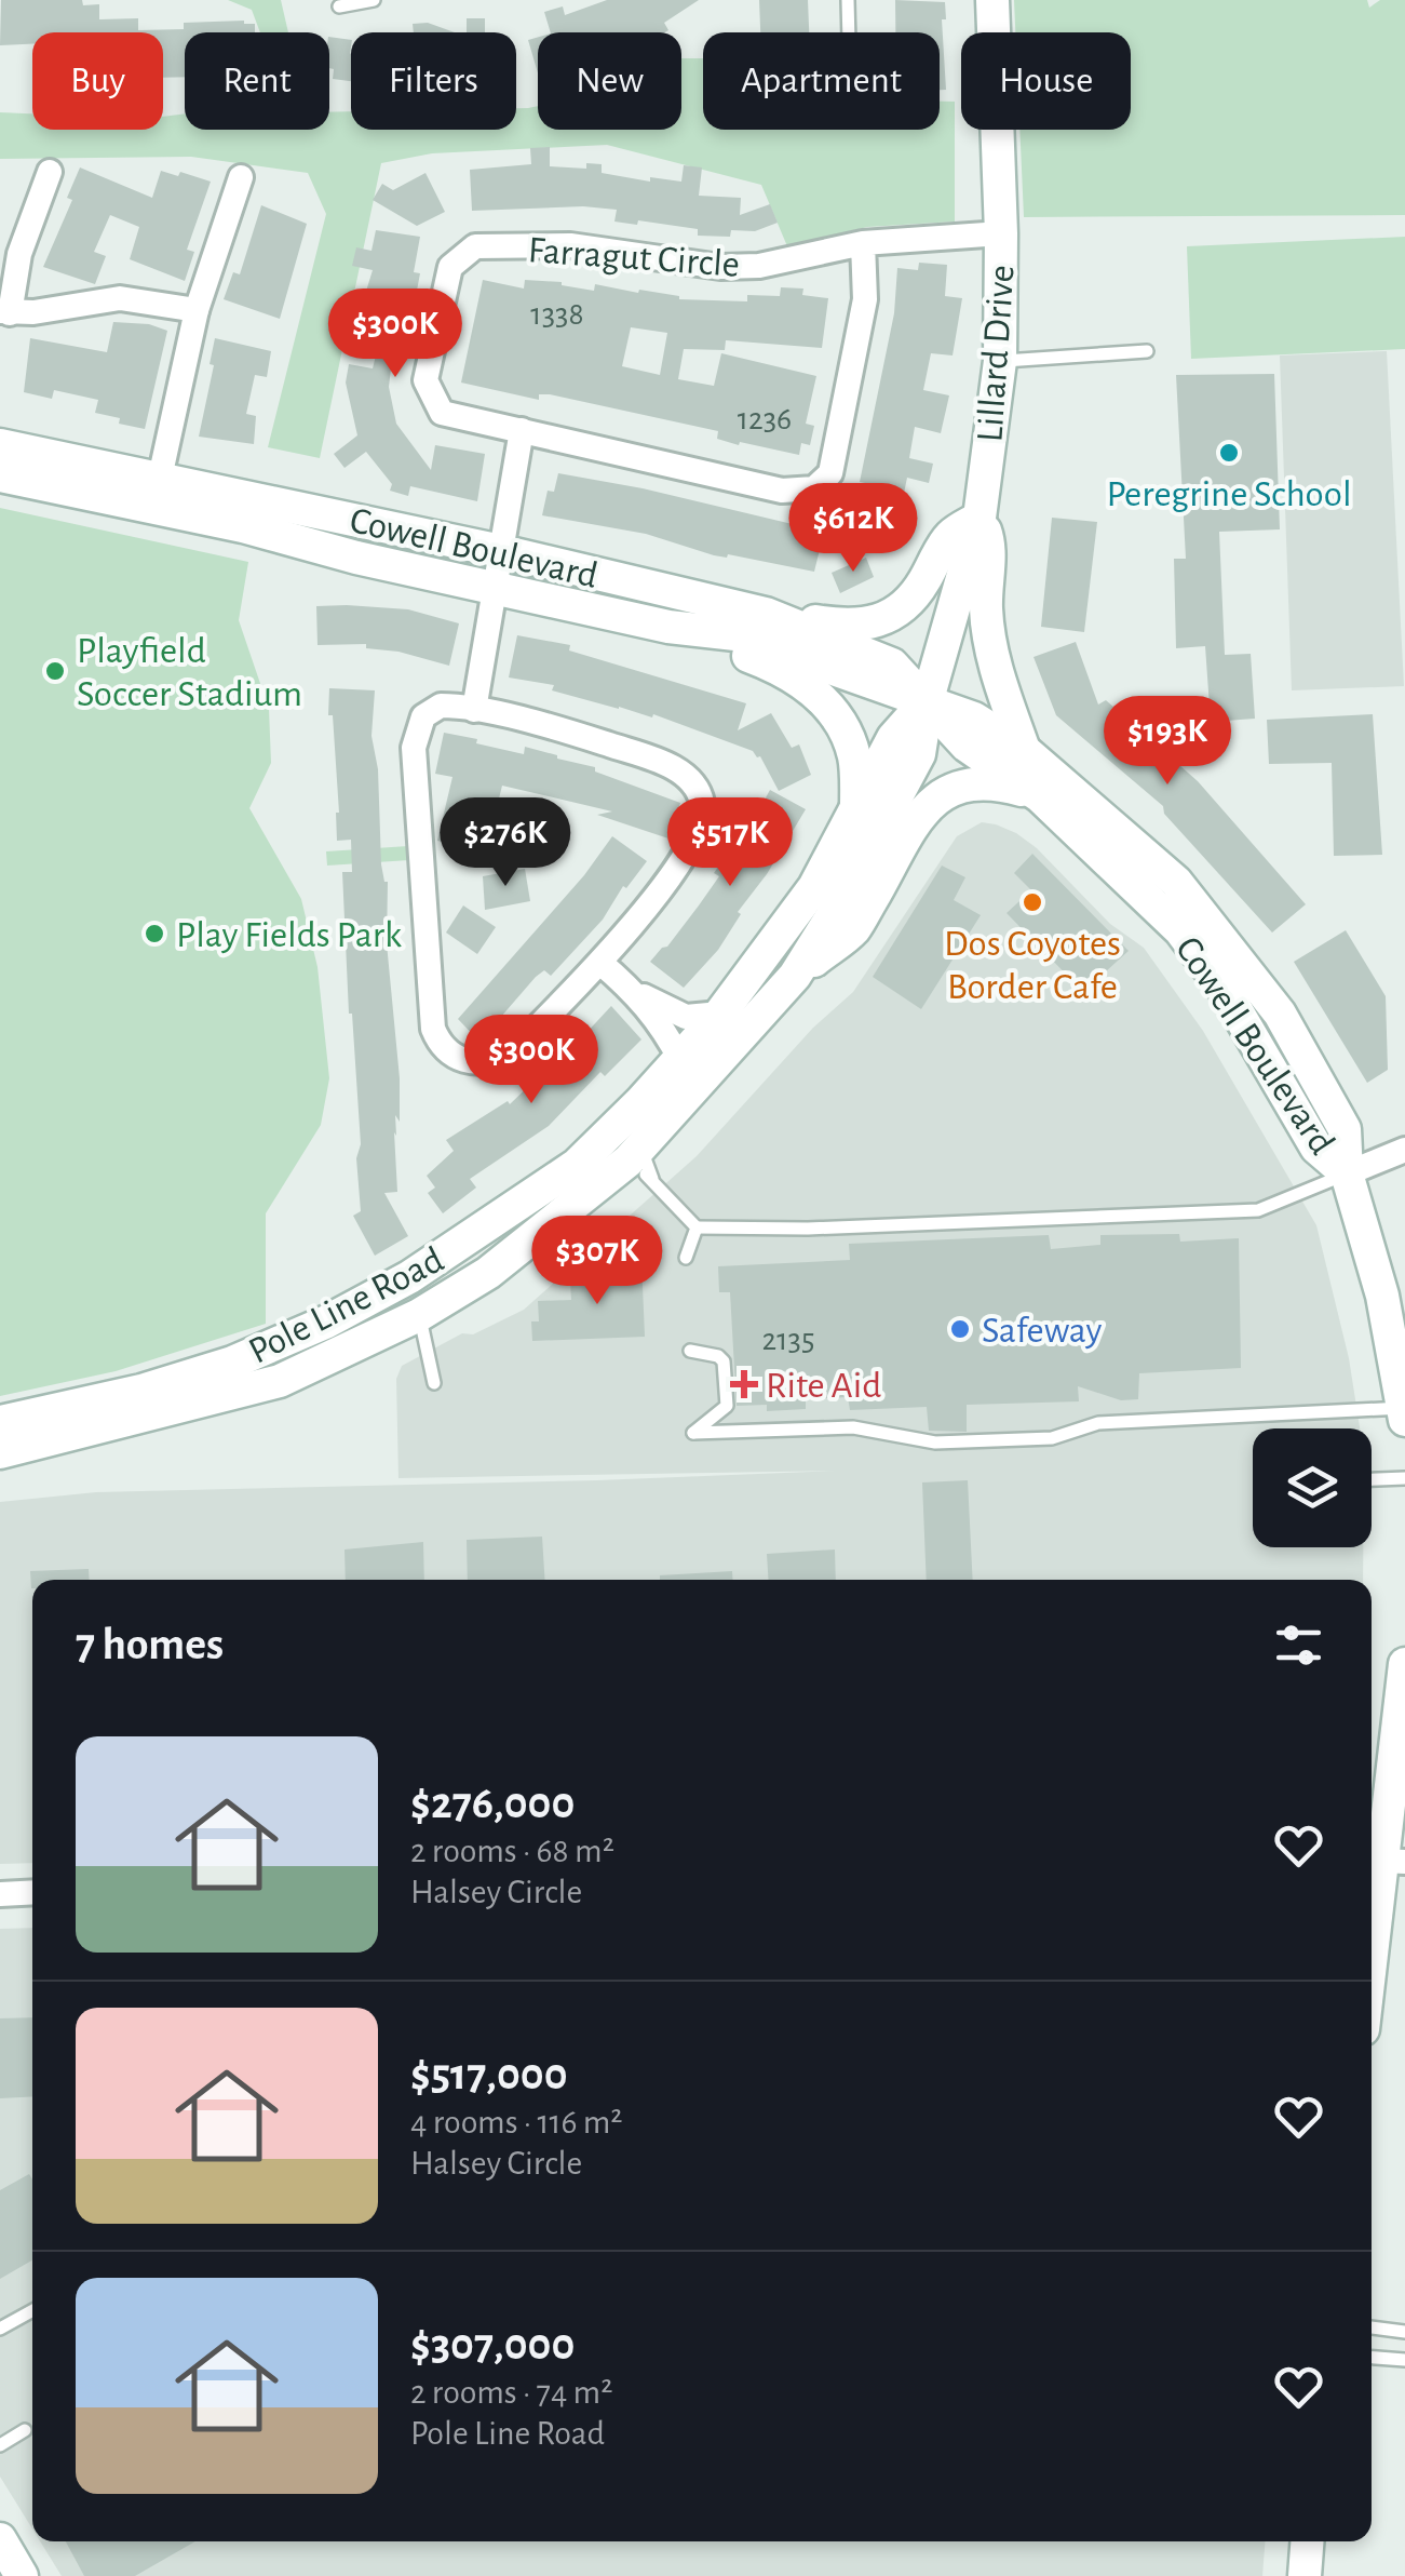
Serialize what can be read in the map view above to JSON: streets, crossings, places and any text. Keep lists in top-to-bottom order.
{
  "streets": {
    "main road": ["Lillard Drive", "Cowell Boulevard", "Pole Line Road"],
    "street": ["Farragut Circle"]
  },
  "crossings": [
    ["Farragut Circle", "Lillard Drive"],
    ["Lillard Drive", "Cowell Boulevard"],
    ["Lillard Drive", "Pole Line Road"],
    ["Cowell Boulevard", "Pole Line Road"]
  ],
  "places": {
    "other": [
      "Peregrine School",
      "Playfield Soccer Stadium",
      "Dos Coyotes Border Cafe",
      "Play Fields Park",
      "Safeway"
    ],
    "health": ["Rite Aid"]
  },
  "house_numbers": ["1338", "1236", "2135"],
  "page": {
    "chip": [
      "Buy",
      "Rent",
      "Filters",
      "New",
      "Apartment",
      "House"
    ],
    "price": [
      "$300K",
      "$612K",
      "$193K",
      "$276K",
      "$517K",
      "$300K",
      "$307K"
    ],
    "heading": "7 homes",
    "list": [
      {
        "name": "$276,000",
        "note": "2 rooms · 68 m² · Halsey Circle"
      },
      {
        "name": "$517,000",
        "note": "4 rooms · 116 m² · Halsey Circle"
      },
      {
        "name": "$307,000",
        "note": "2 rooms · 74 m² · Pole Line Road"
      }
    ]
  }
}
